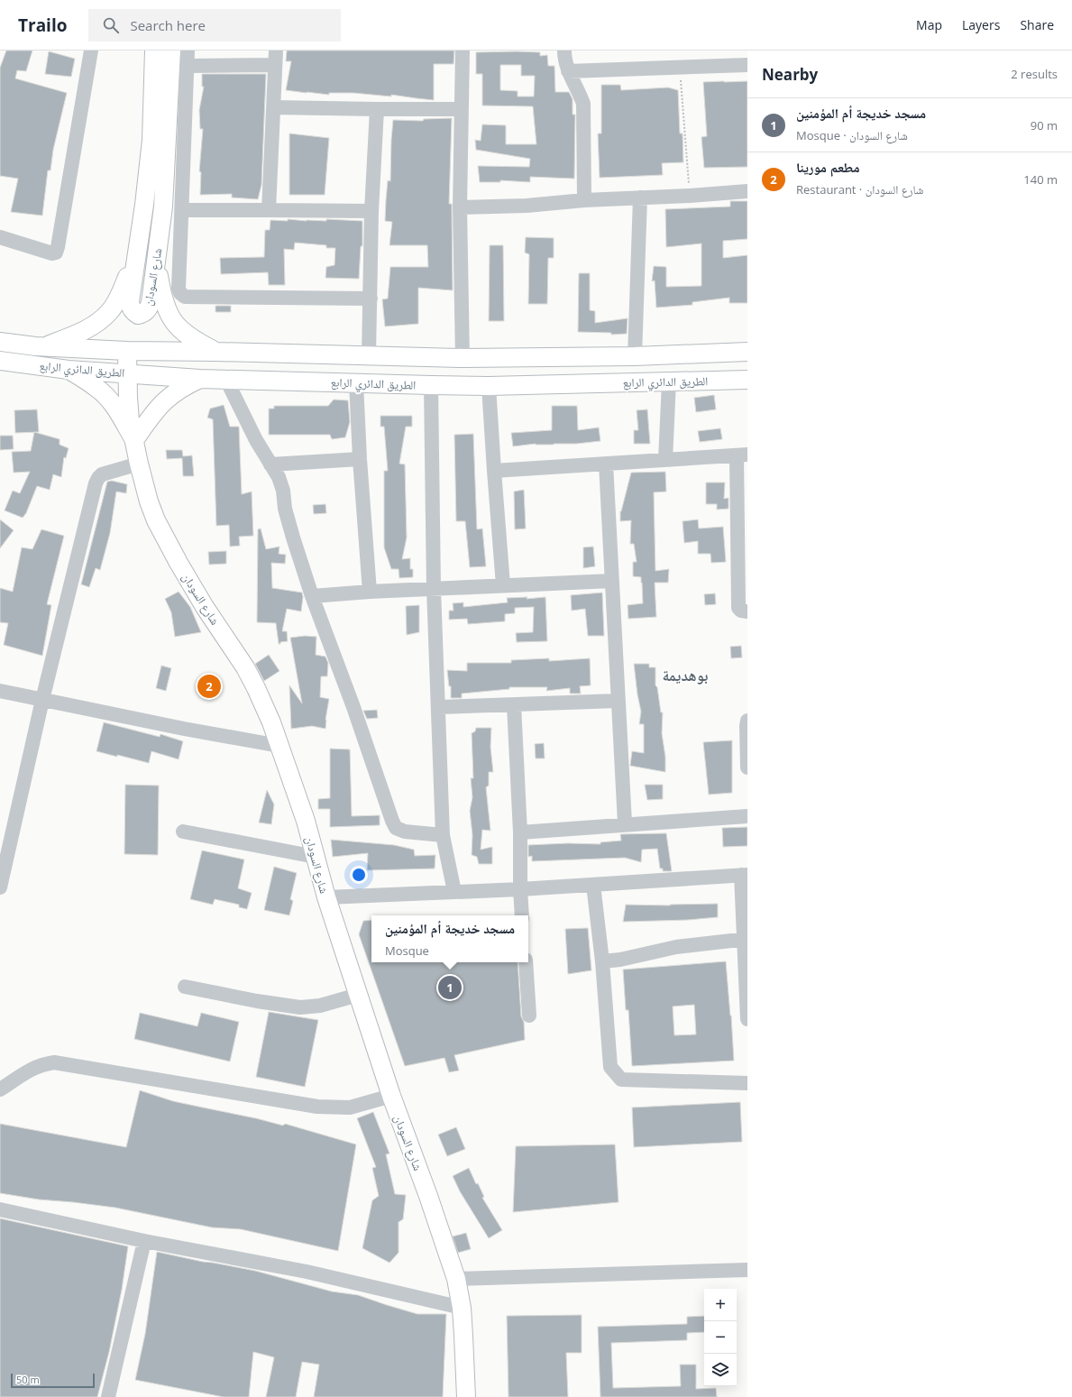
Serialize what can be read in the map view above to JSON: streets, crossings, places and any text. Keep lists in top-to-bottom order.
{
  "streets": {
    "main road": ["شارع السودان", "الطريق الدائري الرابع"]
  },
  "crossings": [
    ["شارع السودان", "الطريق الدائري الرابع"]
  ],
  "districts": ["بوهديمة"],
  "scale_bar": "50 m",
  "page": {
    "header": "Trailo",
    "search": "Search here",
    "nav": ["Map", "Layers", "Share"],
    "heading": ["Nearby", "2 results"],
    "list": [
      {
        "mark": "1",
        "name": "مسجد خديجة أم المؤمنين",
        "note": "Mosque · شارع السودان",
        "value": "90 m"
      },
      {
        "mark": "2",
        "name": "مطعم مورينا",
        "note": "Restaurant · شارع السودان",
        "value": "140 m"
      }
    ],
    "pins": ["2", "1"],
    "popup": ["مسجد خديجة أم المؤمنين", "Mosque"],
    "map_buttons": ["+", "−"],
    "scale": "50 m"
  }
}
